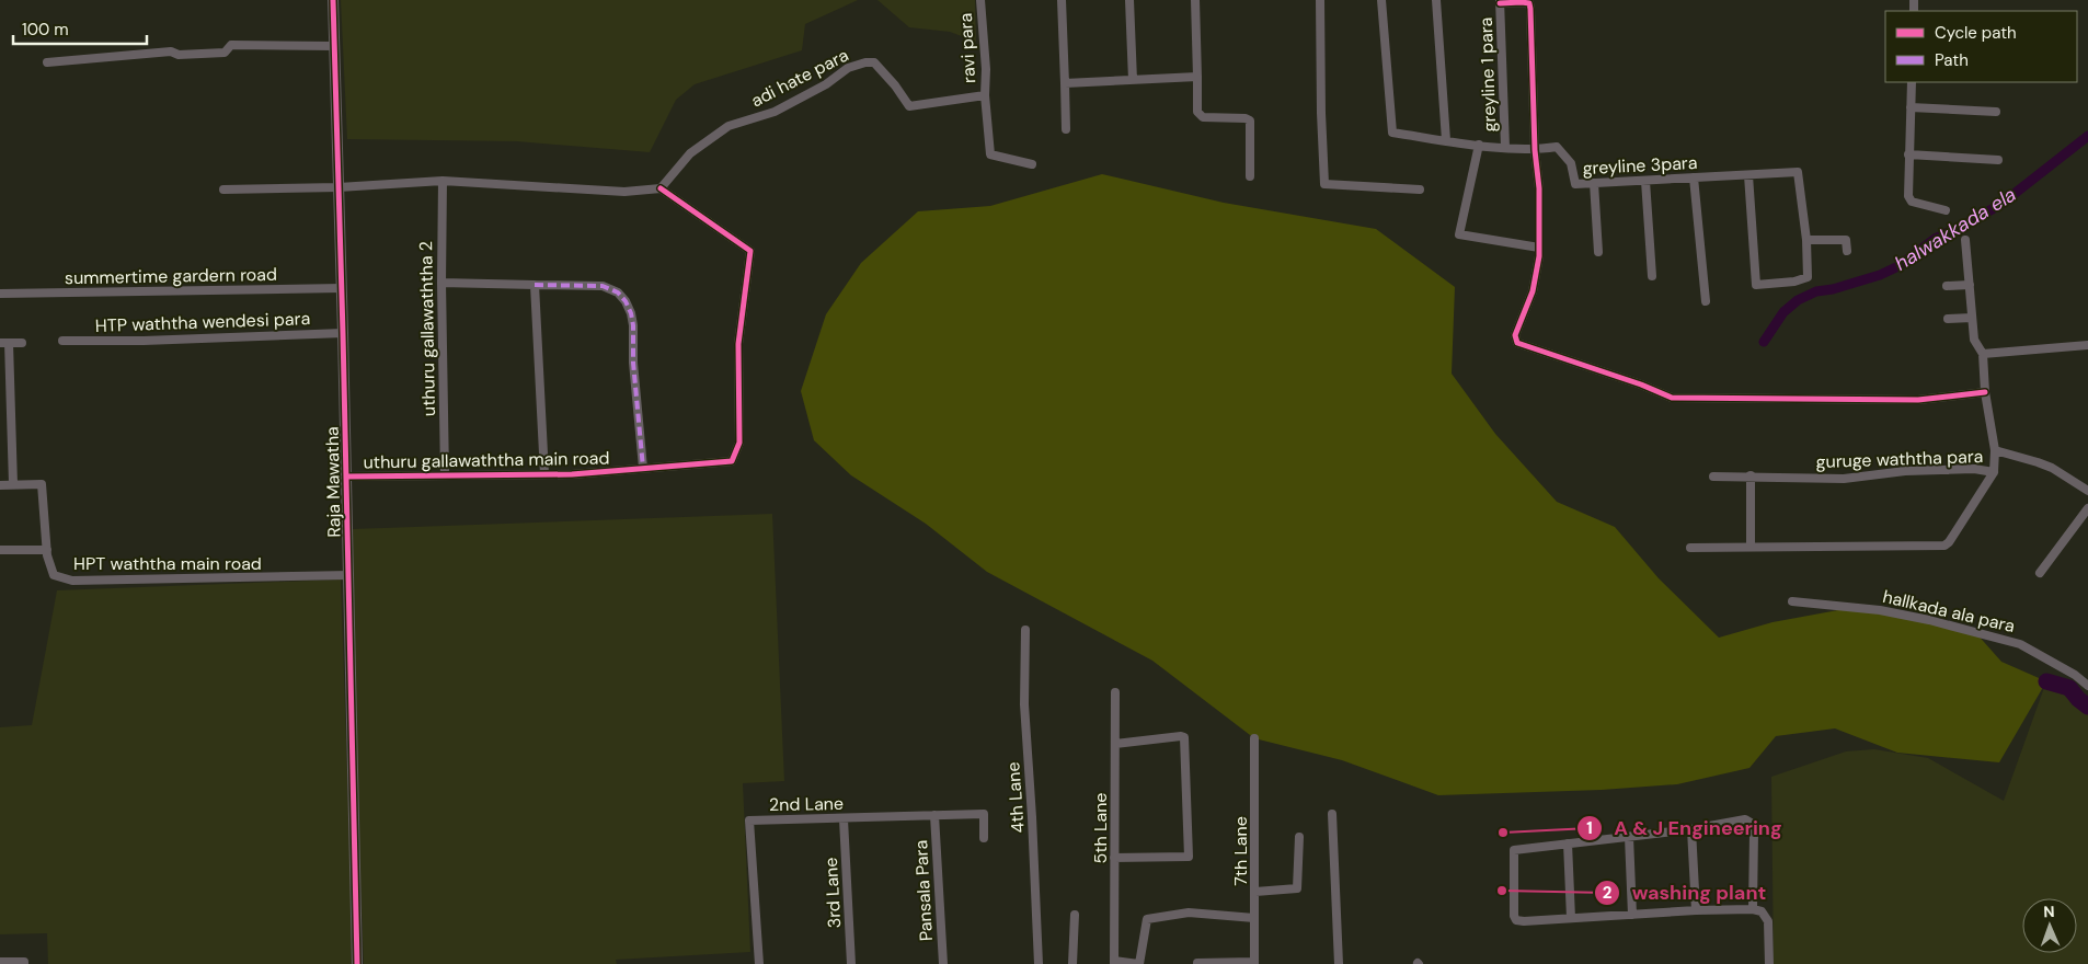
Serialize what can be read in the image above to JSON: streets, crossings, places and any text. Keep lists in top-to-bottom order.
{
  "streets": {
    "street": [
      "ravi para",
      "greyline 1 para",
      "adi hate para",
      "greyline 3para",
      "summertime gardern road",
      "HTP waththa wendesi para",
      "uthuru gallawaththa 2",
      "guruge waththa para",
      "uthuru gallawaththa main road",
      "Raja Mawatha",
      "HPT waththa main road",
      "hallkada ala para",
      "4th Lane",
      "2nd Lane",
      "5th Lane",
      "7th Lane",
      "Pansala Para",
      "3rd Lane"
    ]
  },
  "crossings": [
    ["ravi para", "adi hate para"],
    ["greyline 1 para", "greyline 3para"],
    ["adi hate para", "uthuru gallawaththa main road"],
    ["summertime gardern road", "Raja Mawatha"],
    ["HTP waththa wendesi para", "Raja Mawatha"],
    ["uthuru gallawaththa 2", "uthuru gallawaththa main road"],
    ["uthuru gallawaththa main road", "Raja Mawatha"],
    ["Raja Mawatha", "HPT waththa main road"],
    ["2nd Lane", "Pansala Para"],
    ["2nd Lane", "3rd Lane"]
  ],
  "water": ["halwakkada ela"],
  "places": ["A & J Engineering", "washing plant"],
  "legend": ["Cycle path", "Path"],
  "scale_bar": "100 m",
  "north": "top"
}
